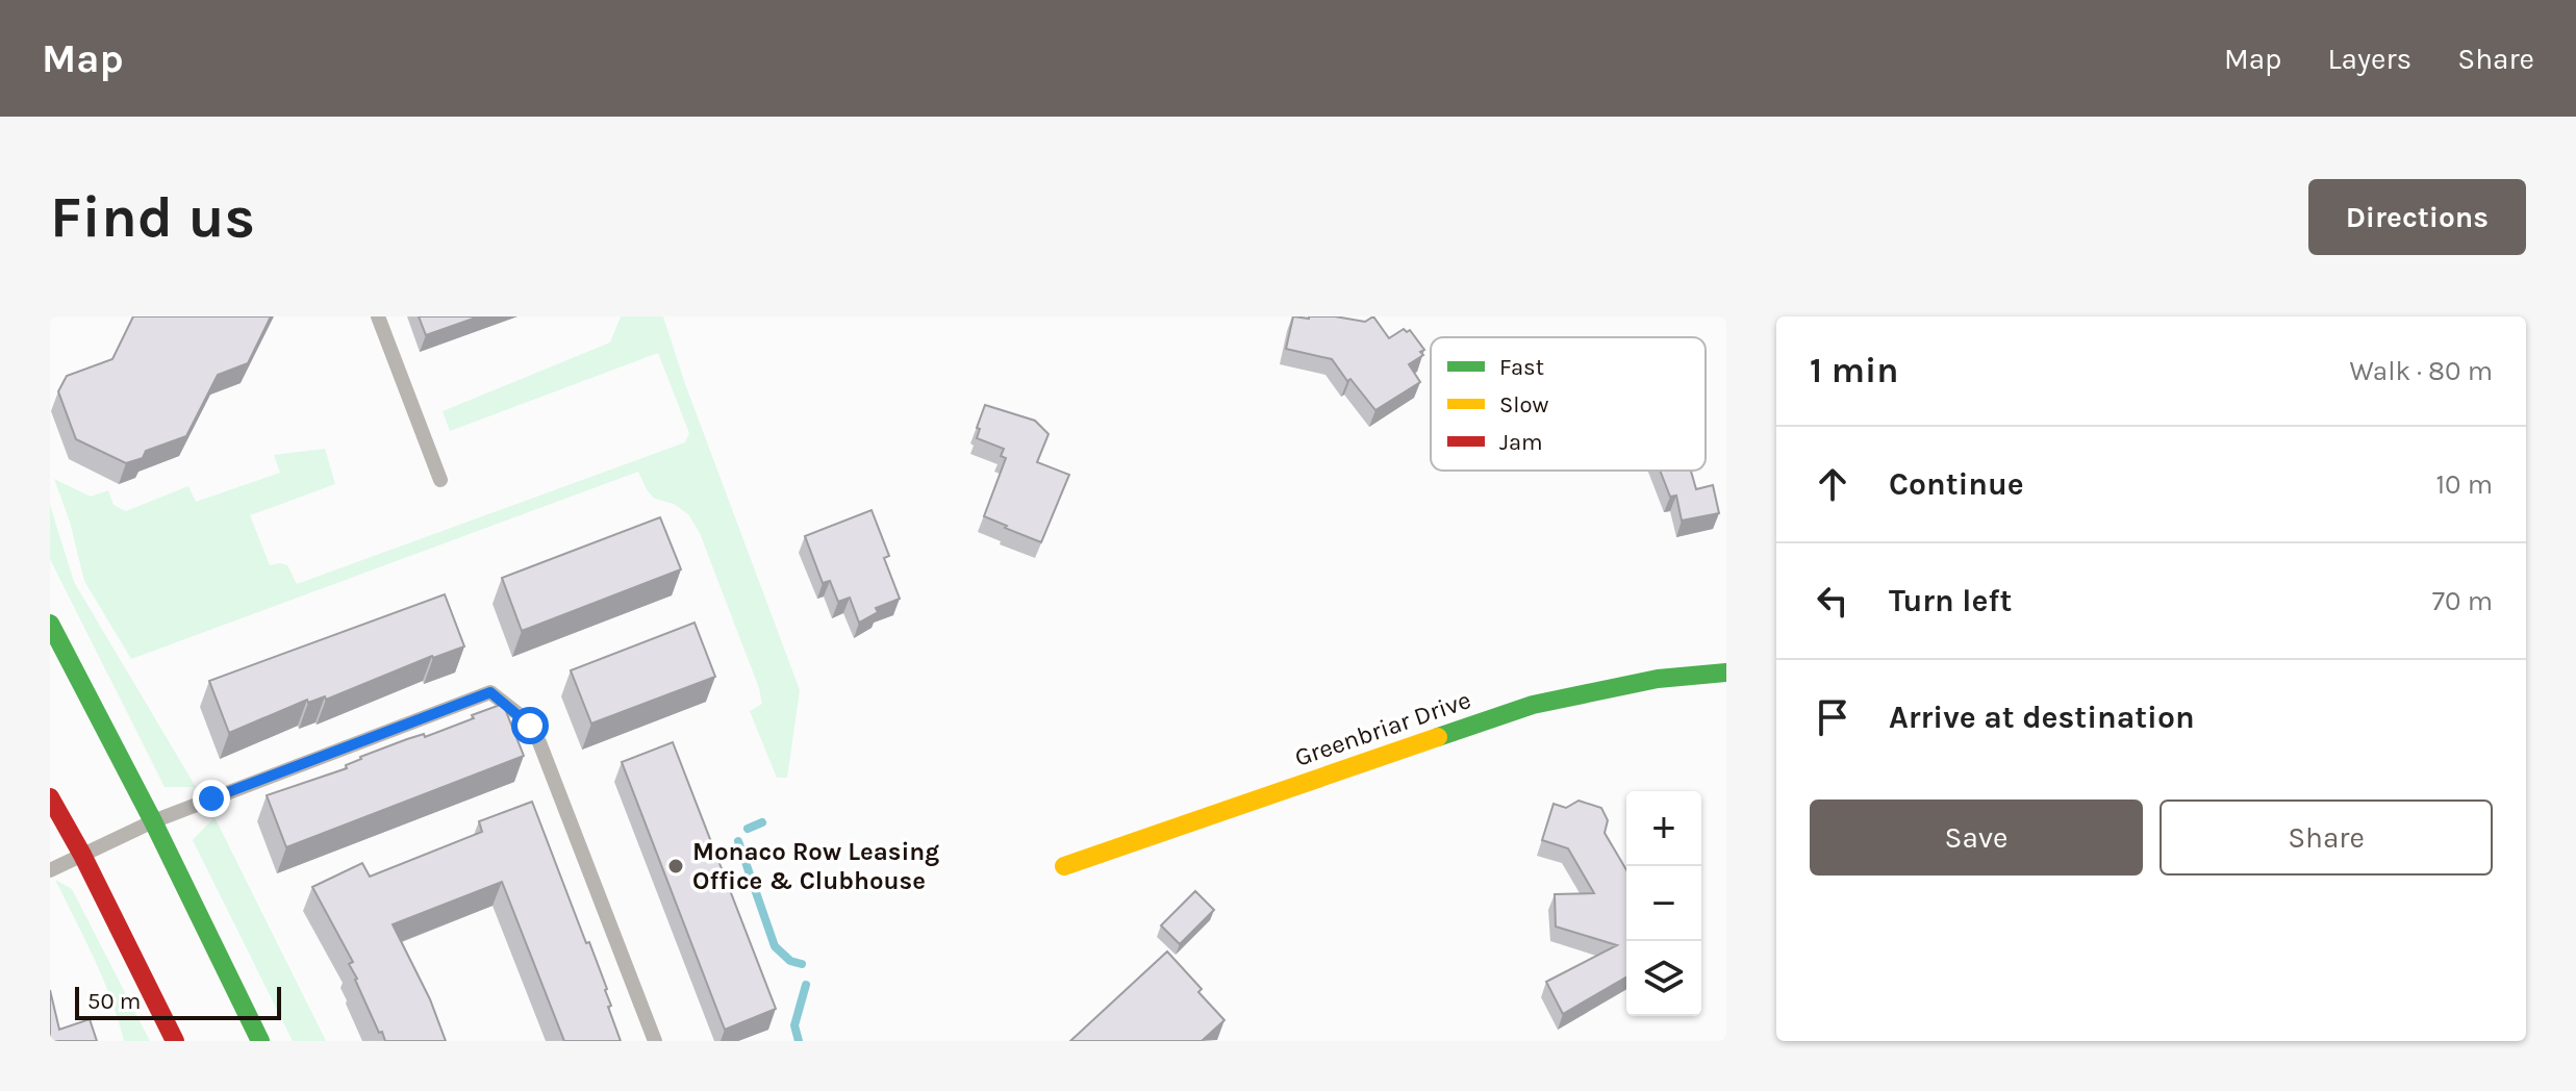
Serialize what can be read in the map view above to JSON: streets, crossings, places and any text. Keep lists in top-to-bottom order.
{
  "streets": {
    "main road": ["Greenbriar Drive"]
  },
  "places": ["Monaco Row Leasing Office & Clubhouse"],
  "legend": ["Fast", "Slow", "Jam"],
  "scale_bar": "50 m",
  "page": {
    "header": "Map",
    "nav": ["Map", "Layers", "Share"],
    "buttons": [
      "Directions",
      ["Save", "Share"]
    ],
    "title": "Find us",
    "heading": ["1 min", "Walk · 80 m"],
    "list": [
      ["Continue", "10 m"],
      ["Turn left", "70 m"],
      "Arrive at destination"
    ],
    "map_buttons": ["+", "−"],
    "scale": "50 m"
  }
}
